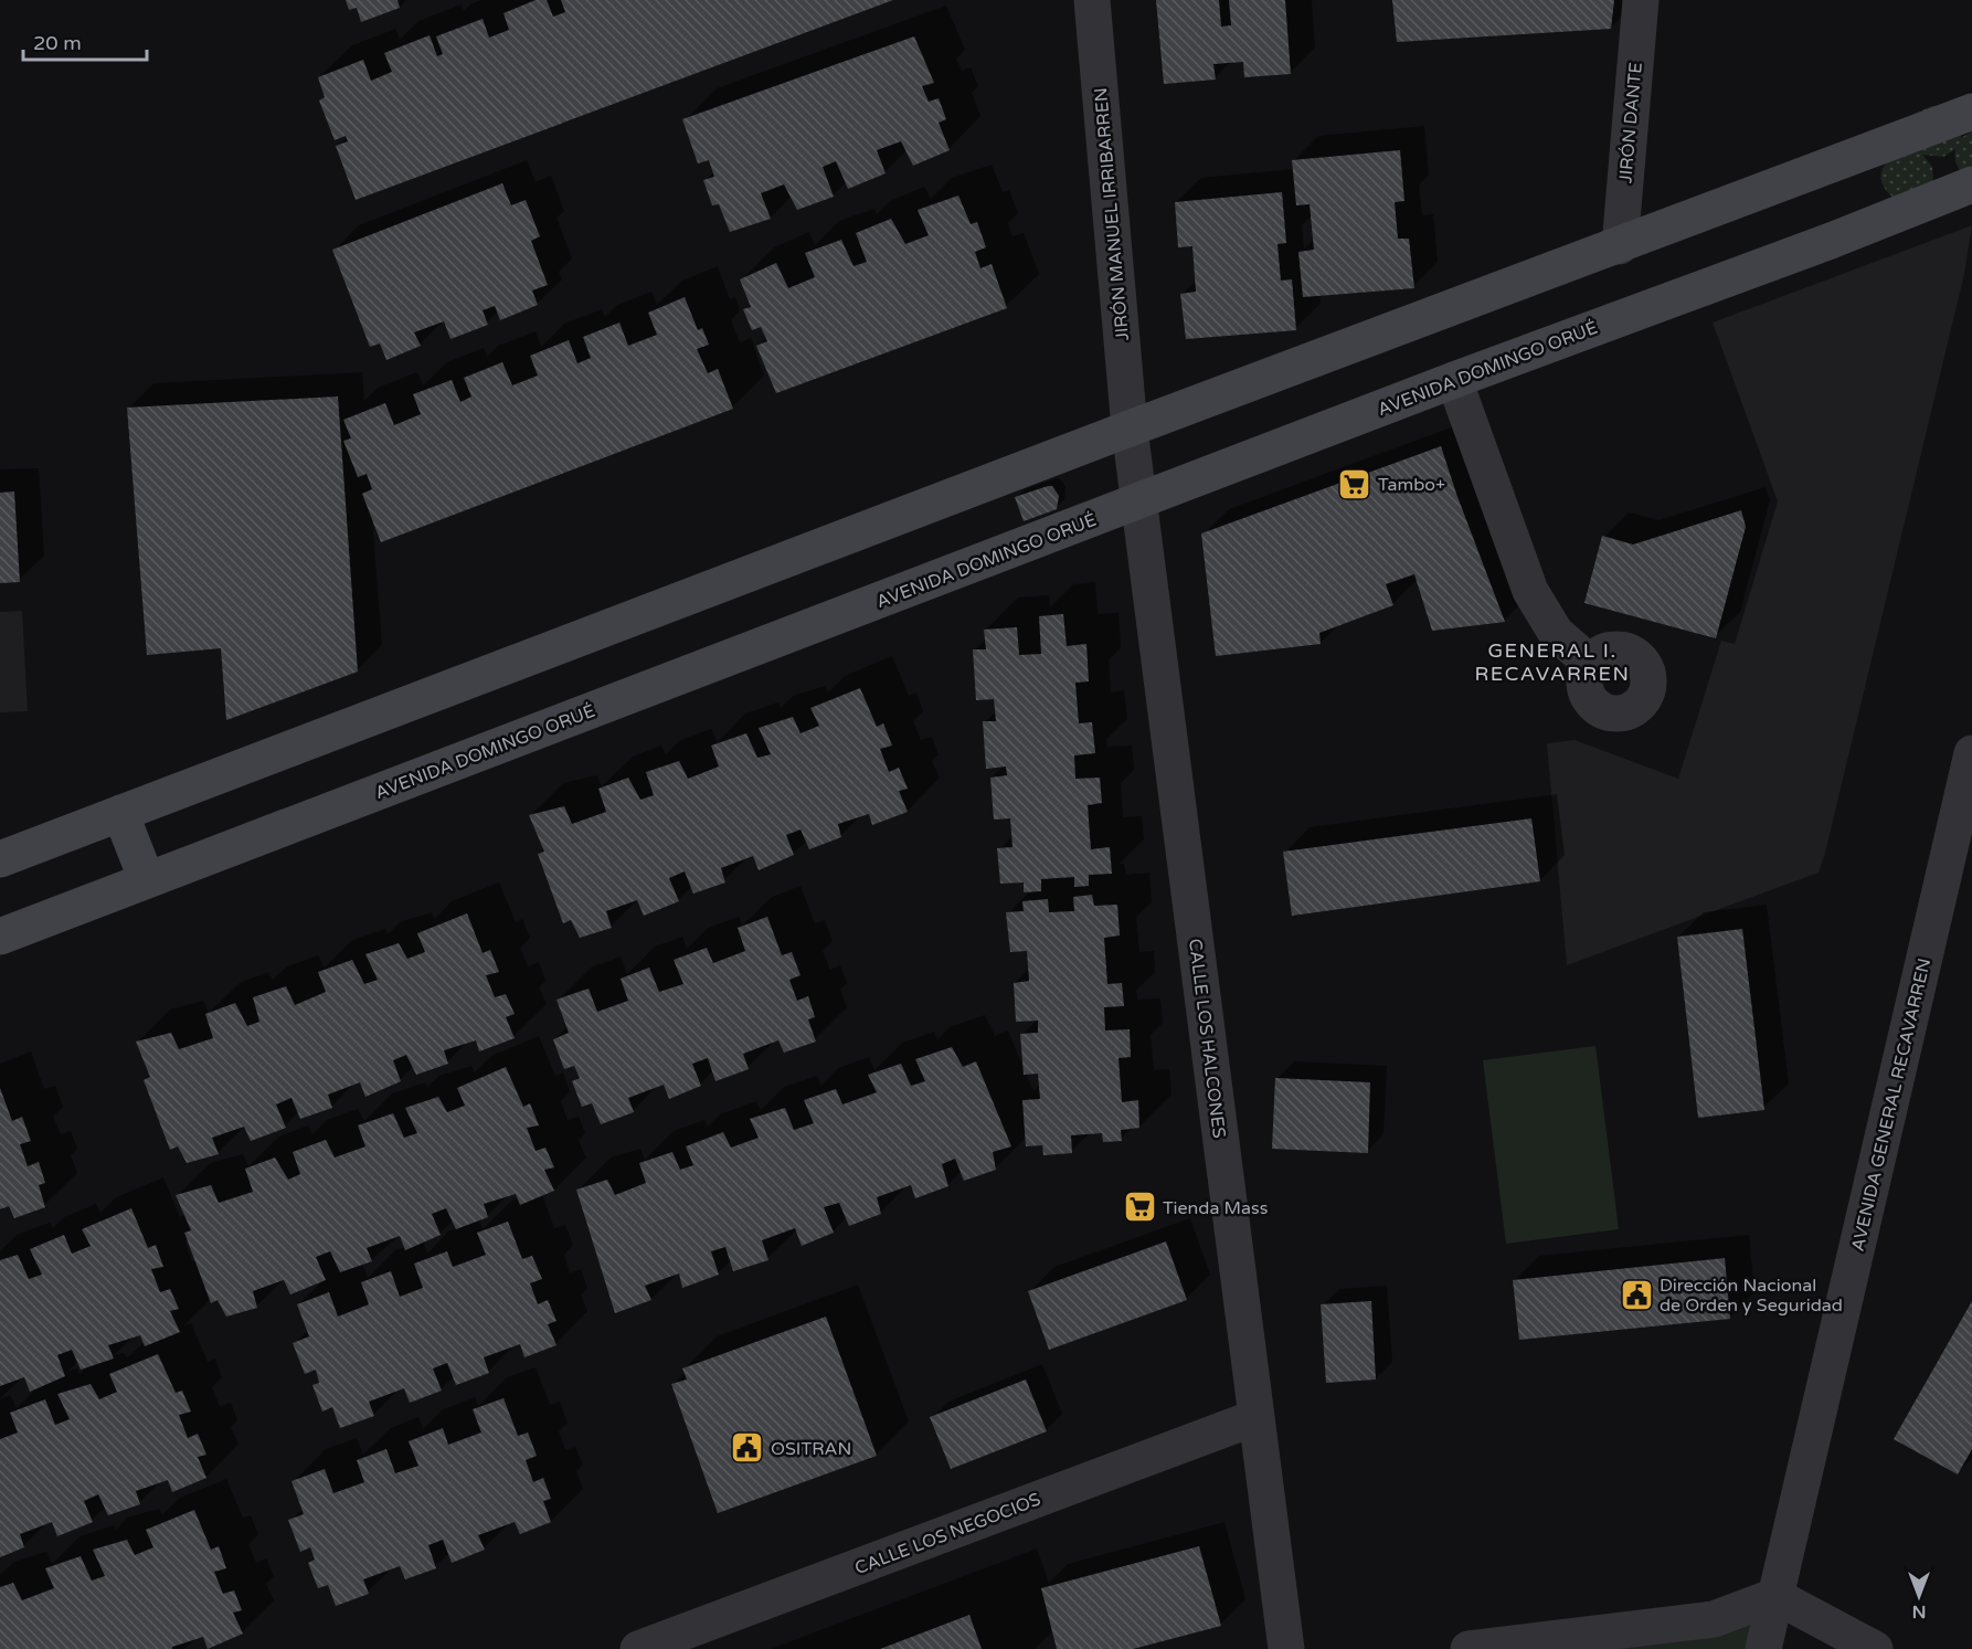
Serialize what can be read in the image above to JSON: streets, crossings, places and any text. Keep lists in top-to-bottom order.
{
  "streets": {
    "main road": ["AVENIDA DOMINGO ORUÉ"],
    "street": [
      "JIRÓN DANTE",
      "JIRÓN MANUEL IRRIBARREN",
      "CALLE LOS HALCONES",
      "AVENIDA GENERAL RECAVARREN",
      "CALLE LOS NEGOCIOS"
    ]
  },
  "crossings": [
    ["JIRÓN MANUEL IRRIBARREN", "CALLE LOS HALCONES"],
    ["AVENIDA DOMINGO ORUÉ", "CALLE LOS HALCONES"],
    ["CALLE LOS HALCONES", "CALLE LOS NEGOCIOS"]
  ],
  "districts": ["GENERAL I. RECAVARREN"],
  "places": {
    "supermarket": ["Tambo+", "Tienda Mass"],
    "public building": ["Dirección Nacional de Orden y Seguridad", "OSITRAN"]
  },
  "scale_bar": "20 m",
  "north": "bottom"
}
